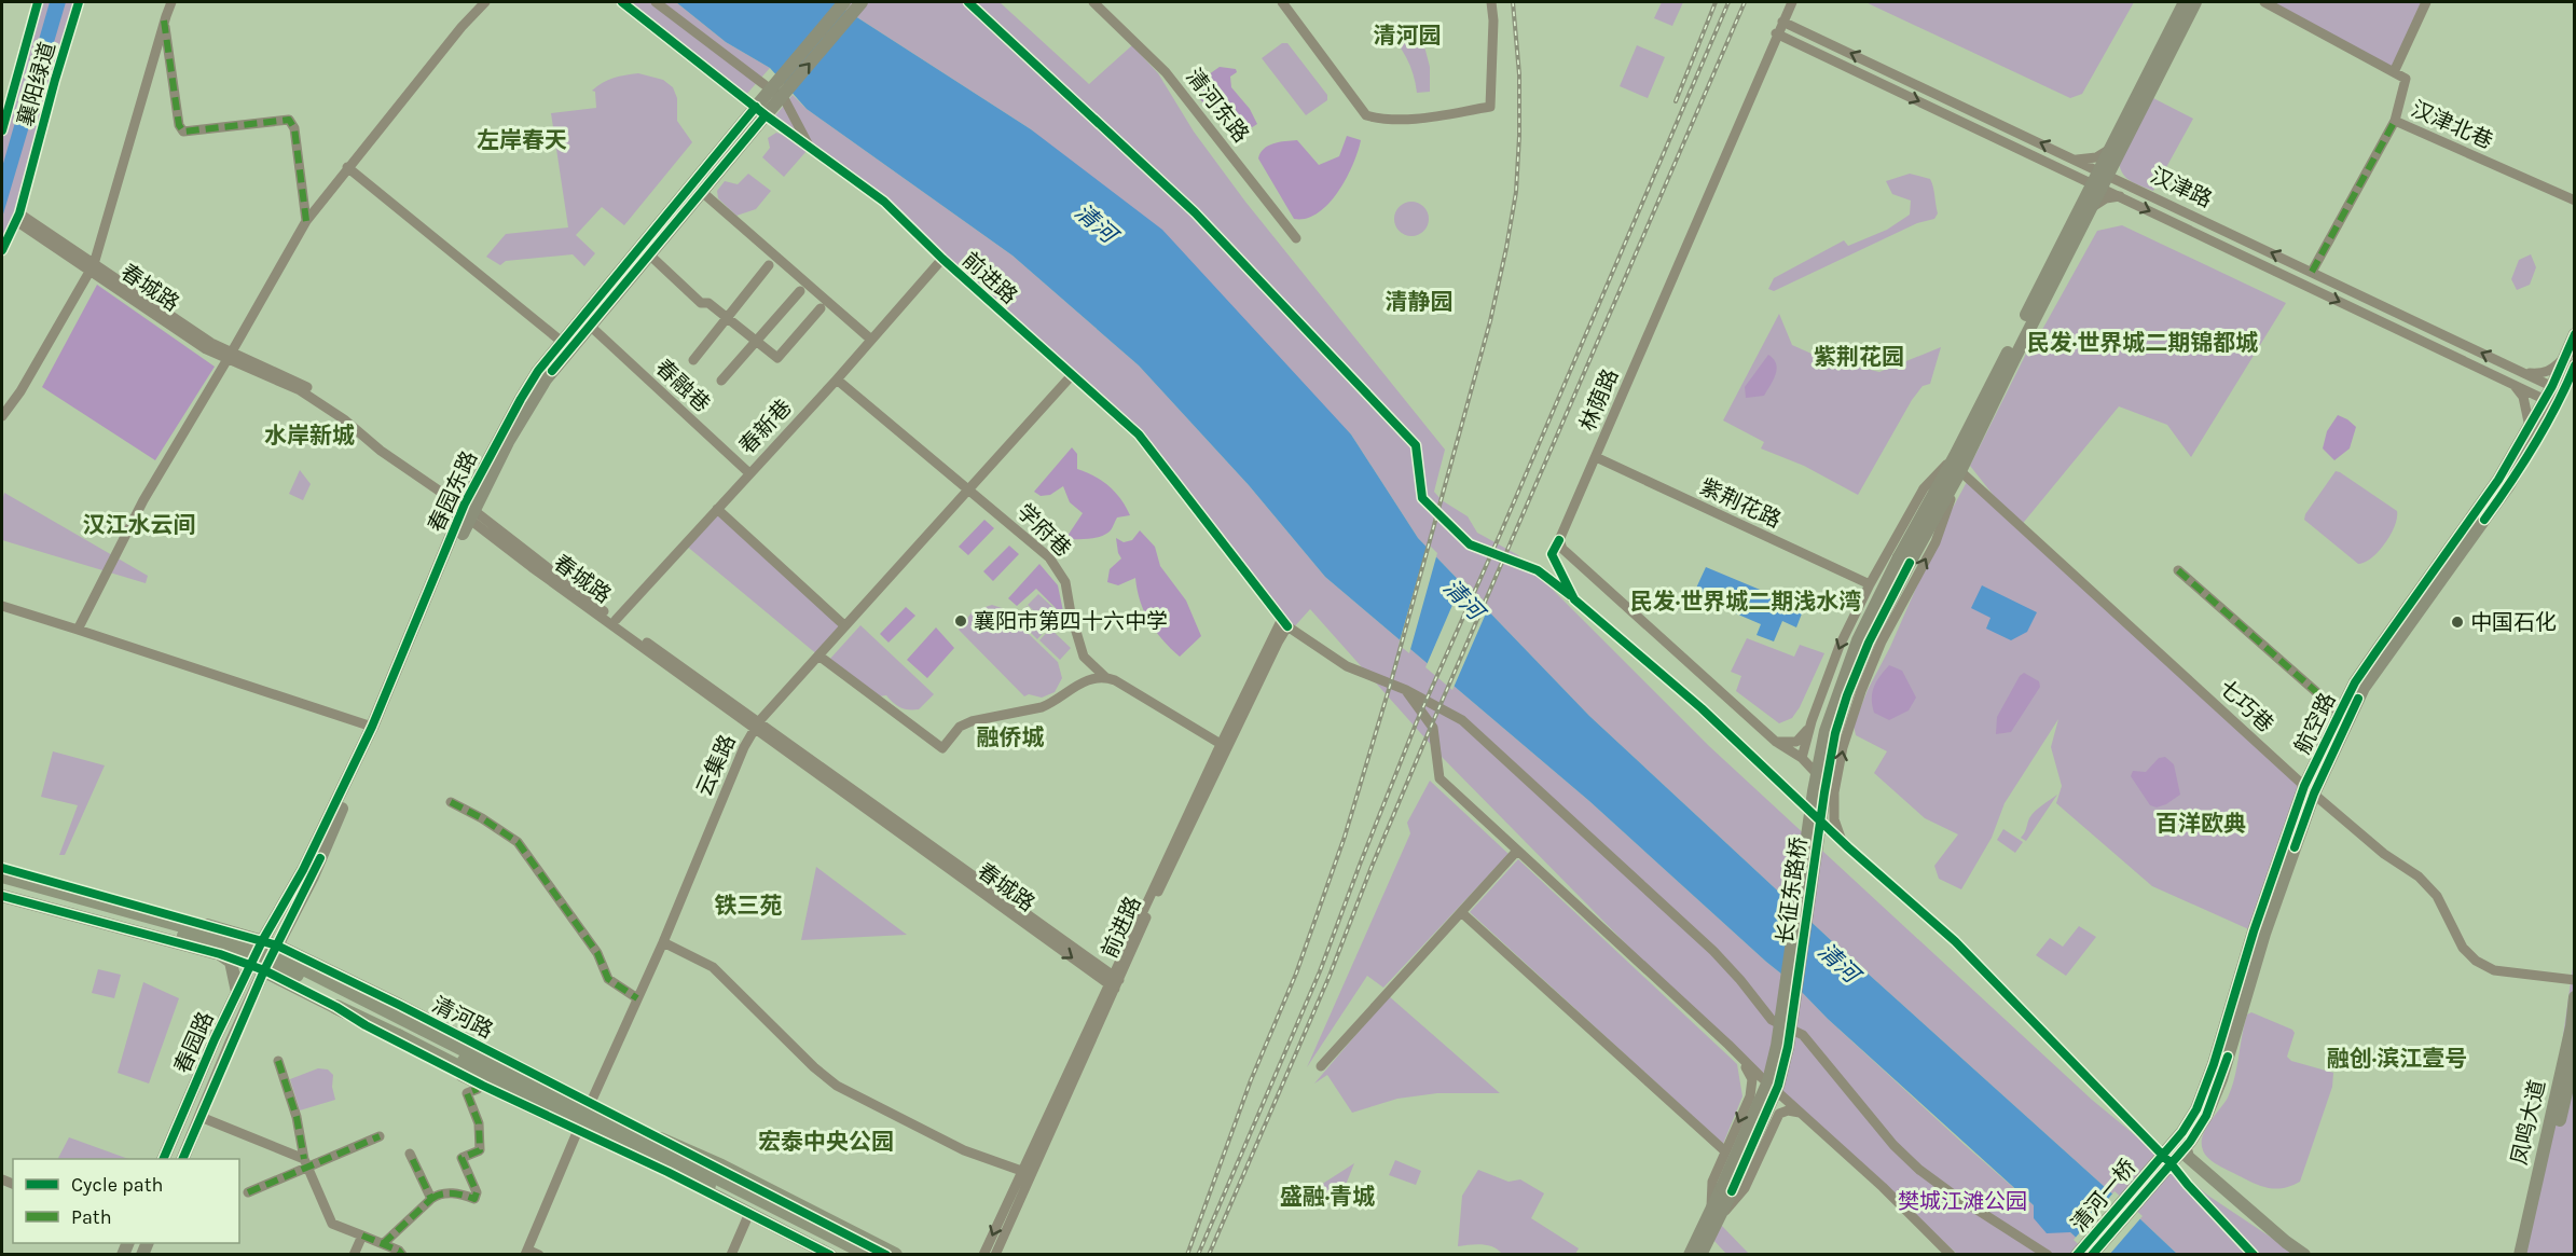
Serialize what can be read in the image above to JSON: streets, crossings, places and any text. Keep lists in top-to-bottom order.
{
  "streets": {
    "main road": [
      "春园东路",
      "航空路",
      "长征东路桥",
      "清河路",
      "春园路",
      "凤鸣大道",
      "清河一桥"
    ],
    "street": [
      "襄阳绿道",
      "清河东路",
      "汉津北巷",
      "汉津路",
      "前进路",
      "春城路",
      "春融巷",
      "林荫路",
      "春新巷",
      "紫荆花路",
      "学府巷",
      "七巧巷",
      "云集路"
    ]
  },
  "crossings": [
    ["襄阳绿道", "春城路"],
    ["汉津路", "林荫路"],
    ["汉津路", "航空路"],
    ["前进路", "春城路"],
    ["前进路", "春新巷"],
    ["前进路", "春园东路"],
    ["前进路", "学府巷"],
    ["前进路", "云集路"],
    ["春城路", "春新巷"],
    ["春城路", "春园东路"],
    ["春城路", "云集路"],
    ["春融巷", "春新巷"],
    ["春融巷", "春园东路"],
    ["林荫路", "紫荆花路"],
    ["春新巷", "学府巷"],
    ["春园东路", "清河路"],
    ["春园东路", "春园路"],
    ["学府巷", "云集路"],
    ["七巧巷", "航空路"],
    ["航空路", "清河一桥"],
    ["云集路", "清河路"],
    ["清河路", "春园路"]
  ],
  "districts": [
    "清河园",
    "左岸春天",
    "清静园",
    "民发·世界城二期锦都城",
    "紫荆花园",
    "水岸新城",
    "汉江水云间",
    "民发·世界城二期浅水湾",
    "融侨城",
    "百洋欧典",
    "铁三苑",
    "融创·滨江壹号",
    "宏泰中央公园",
    "盛融·青城"
  ],
  "water": ["清河"],
  "parks": ["樊城江滩公园"],
  "places": ["襄阳市第四十六中学", "中国石化"],
  "legend": ["Cycle path", "Path"]
}
